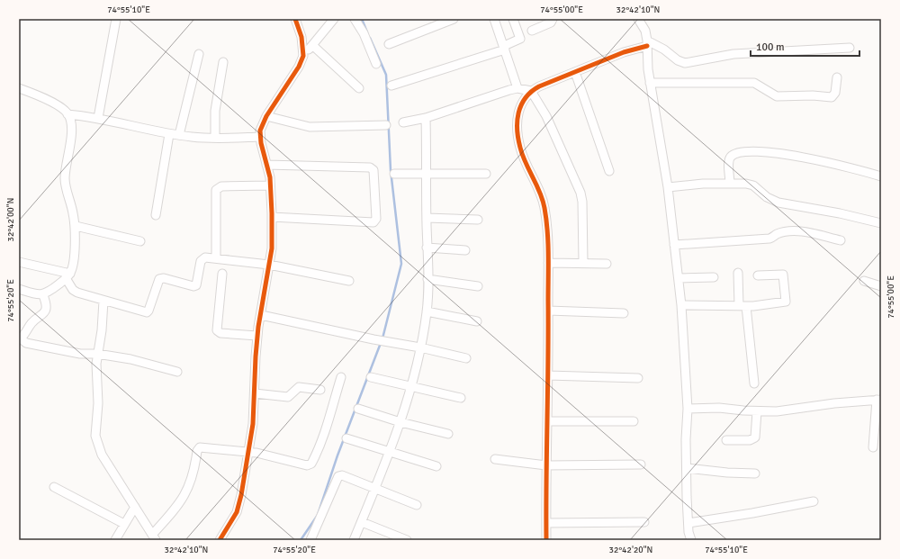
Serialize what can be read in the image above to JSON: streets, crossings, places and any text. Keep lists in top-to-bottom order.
{
  "scale_bar": "100 m",
  "coordinates": [
    "74°55'10\"E",
    "74°55'00\"E",
    "32°42'10\"N",
    "32°42'00\"N",
    "74°55'20\"E",
    "32°42'20\"N"
  ]
}
